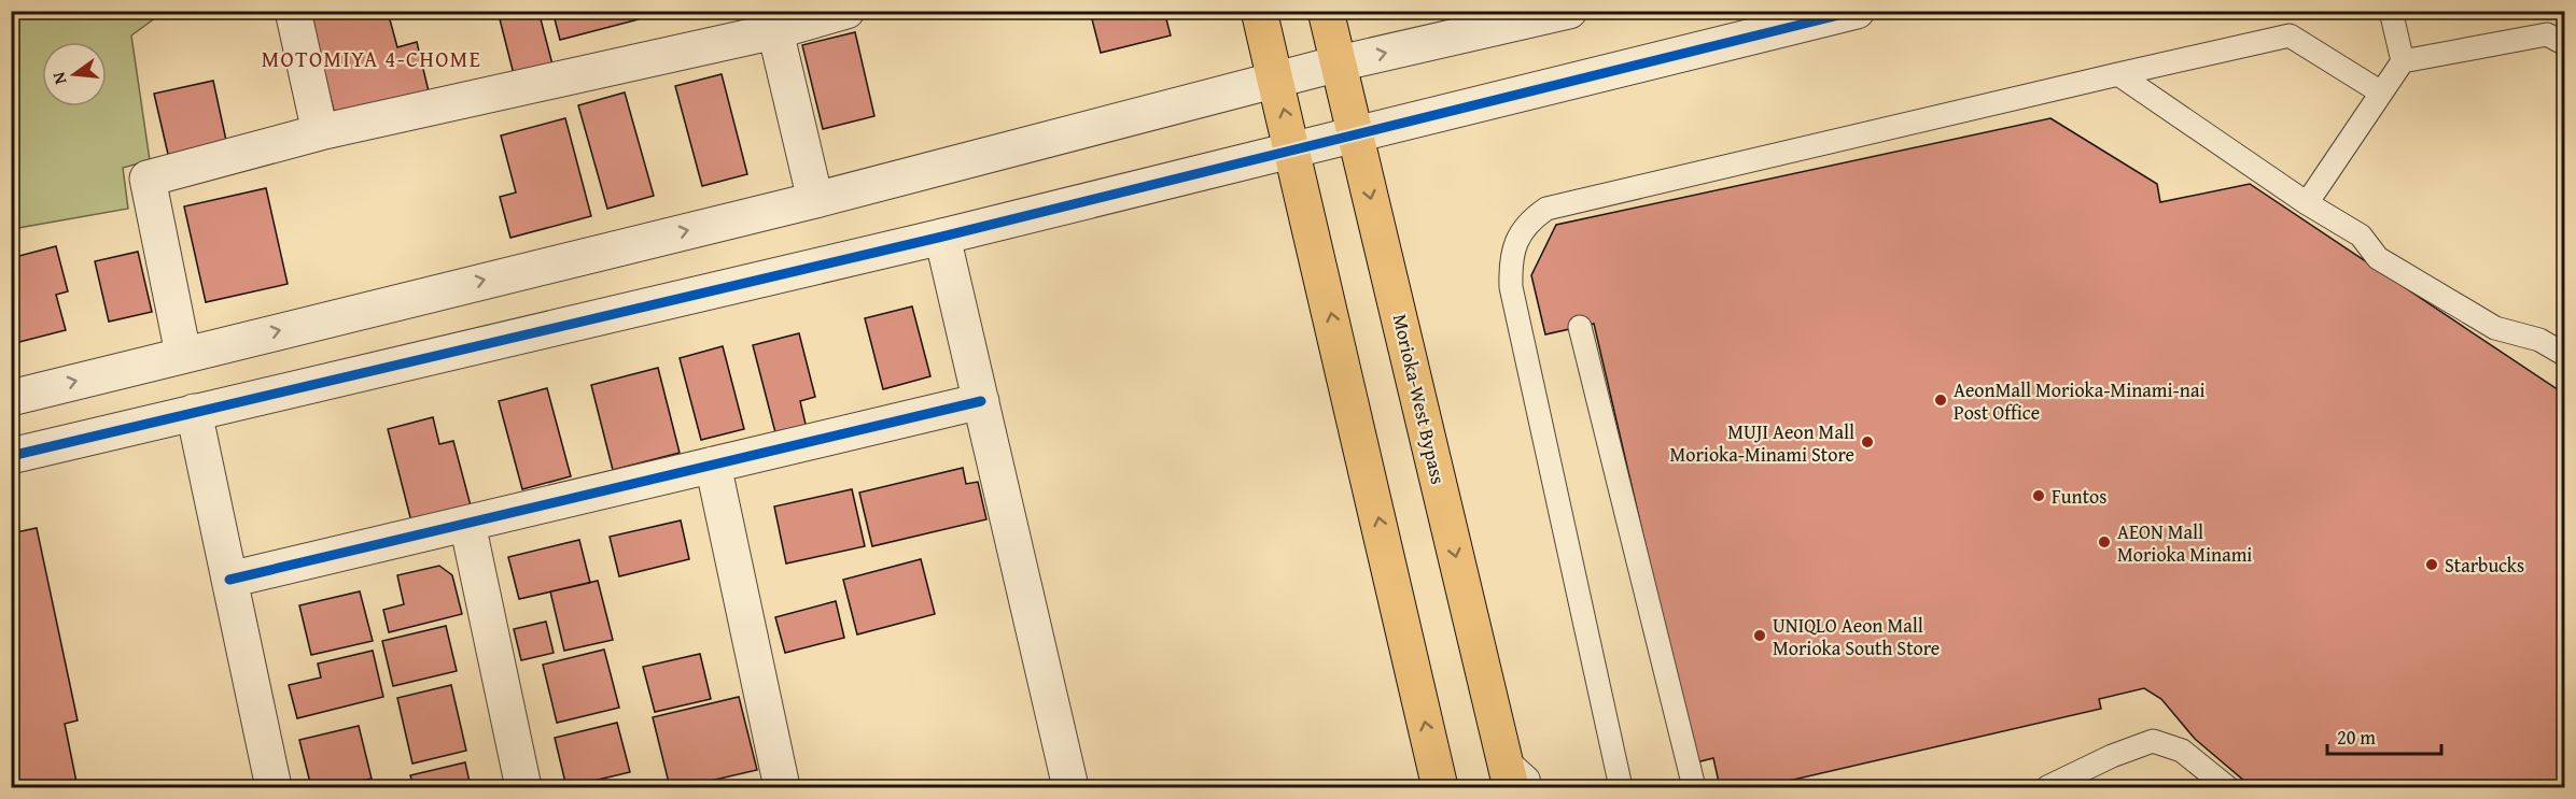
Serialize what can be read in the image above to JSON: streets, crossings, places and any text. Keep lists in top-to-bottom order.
{
  "streets": {
    "highway": ["Morioka-West Bypass"]
  },
  "districts": ["MOTOMIYA 4-CHOME"],
  "places": [
    "AeonMall Morioka-Minami-nai Post Office",
    "MUJI Aeon Mall Morioka-Minami Store",
    "Funtos",
    "AEON Mall Morioka Minami",
    "Starbucks",
    "UNIQLO Aeon Mall Morioka South Store"
  ],
  "scale_bar": "20 m",
  "north": "left"
}
